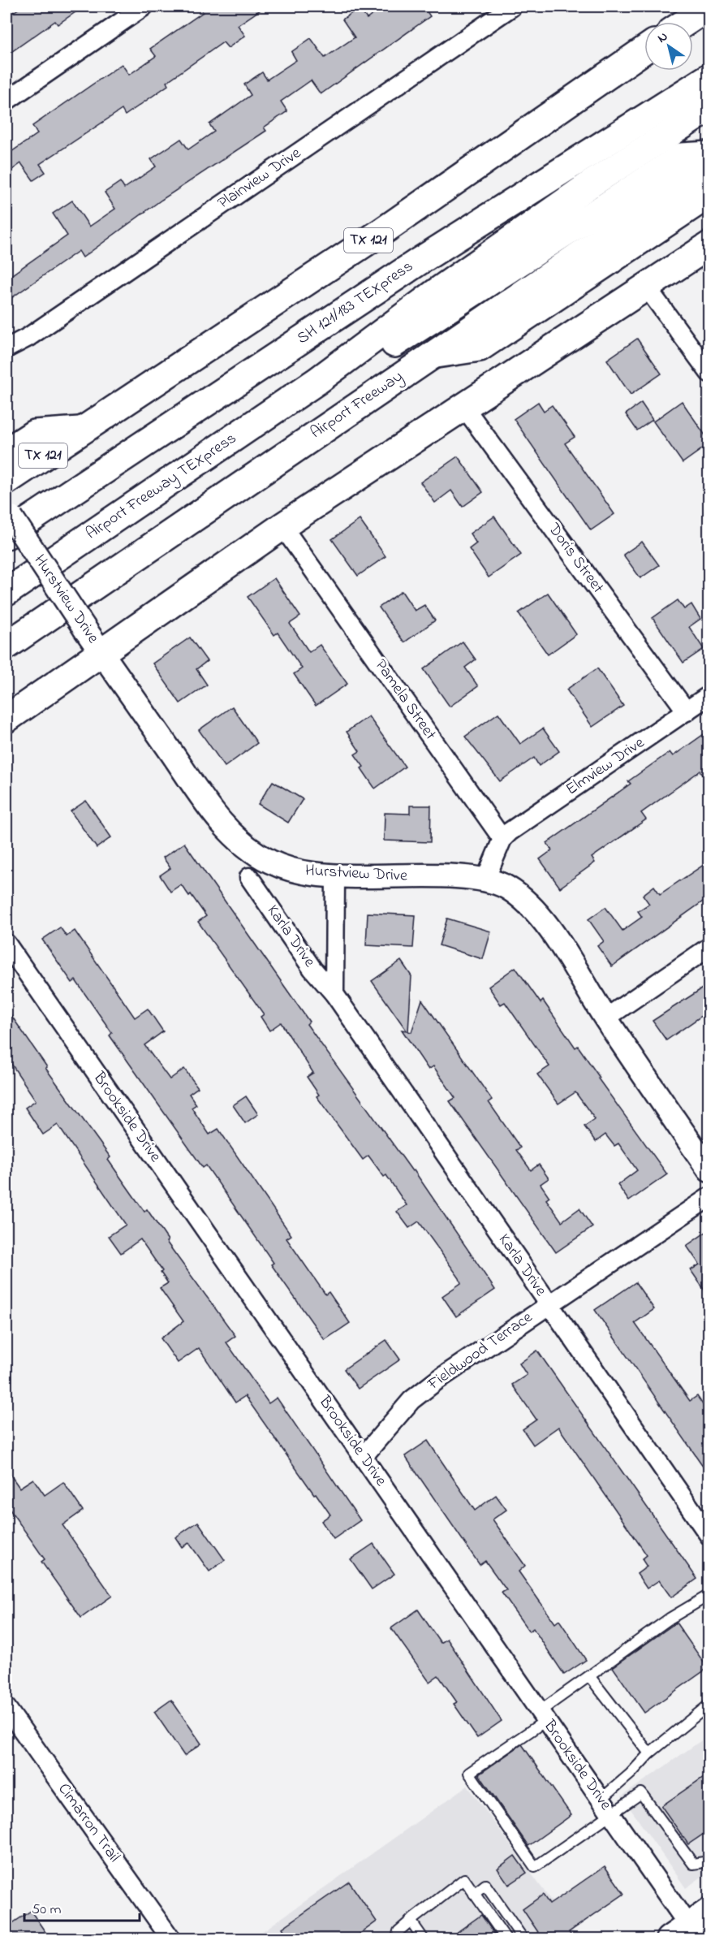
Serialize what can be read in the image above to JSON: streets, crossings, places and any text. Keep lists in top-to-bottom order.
{
  "streets": {
    "main road": [
      "TX 121",
      "SH 121/183 TEXpress",
      "Airport Freeway",
      "Airport Freeway TEXpress"
    ],
    "street": [
      "Plainview Drive",
      "Doris Street",
      "Hurstview Drive",
      "Pamela Street",
      "Elmview Drive",
      "Karla Drive",
      "Brookside Drive",
      "Fieldwood Terrace",
      "Cimarron Trail"
    ]
  },
  "crossings": [
    ["Doris Street", "Elmview Drive"],
    ["Hurstview Drive", "Karla Drive"],
    ["Pamela Street", "Elmview Drive"],
    ["Karla Drive", "Fieldwood Terrace"],
    ["Brookside Drive", "Fieldwood Terrace"]
  ],
  "scale_bar": "50 m",
  "north": "top left"
}
